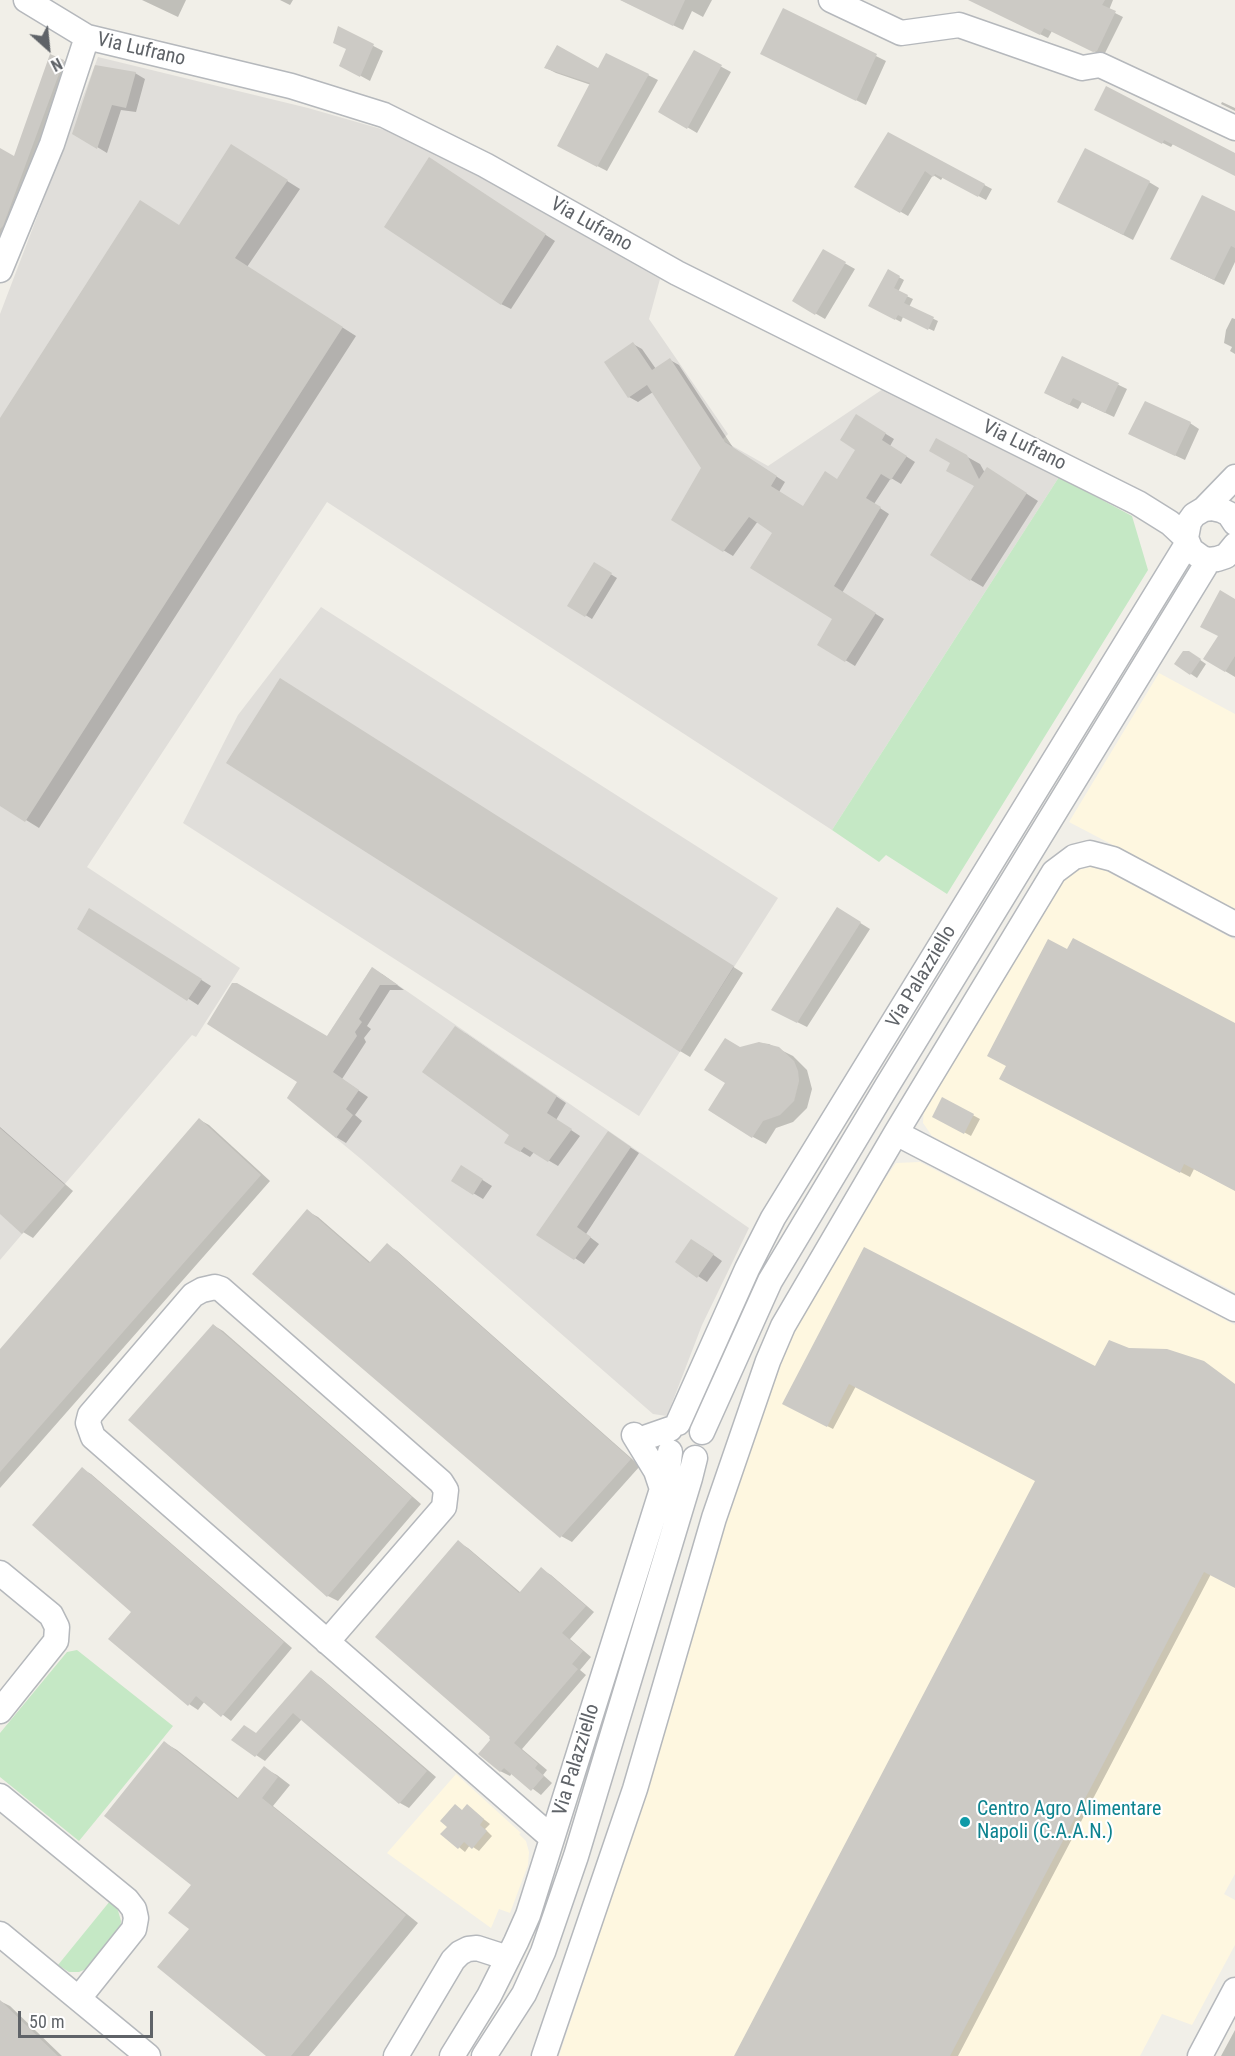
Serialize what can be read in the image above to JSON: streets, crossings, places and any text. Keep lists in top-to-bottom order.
{
  "streets": {
    "street": ["Via Lufrano", "Via Palazziello"]
  },
  "crossings": [
    ["Via Lufrano", "Via Palazziello"]
  ],
  "places": ["Centro Agro Alimentare Napoli (C.A.A.N.)"],
  "scale_bar": "50 m",
  "north": "bottom right"
}
